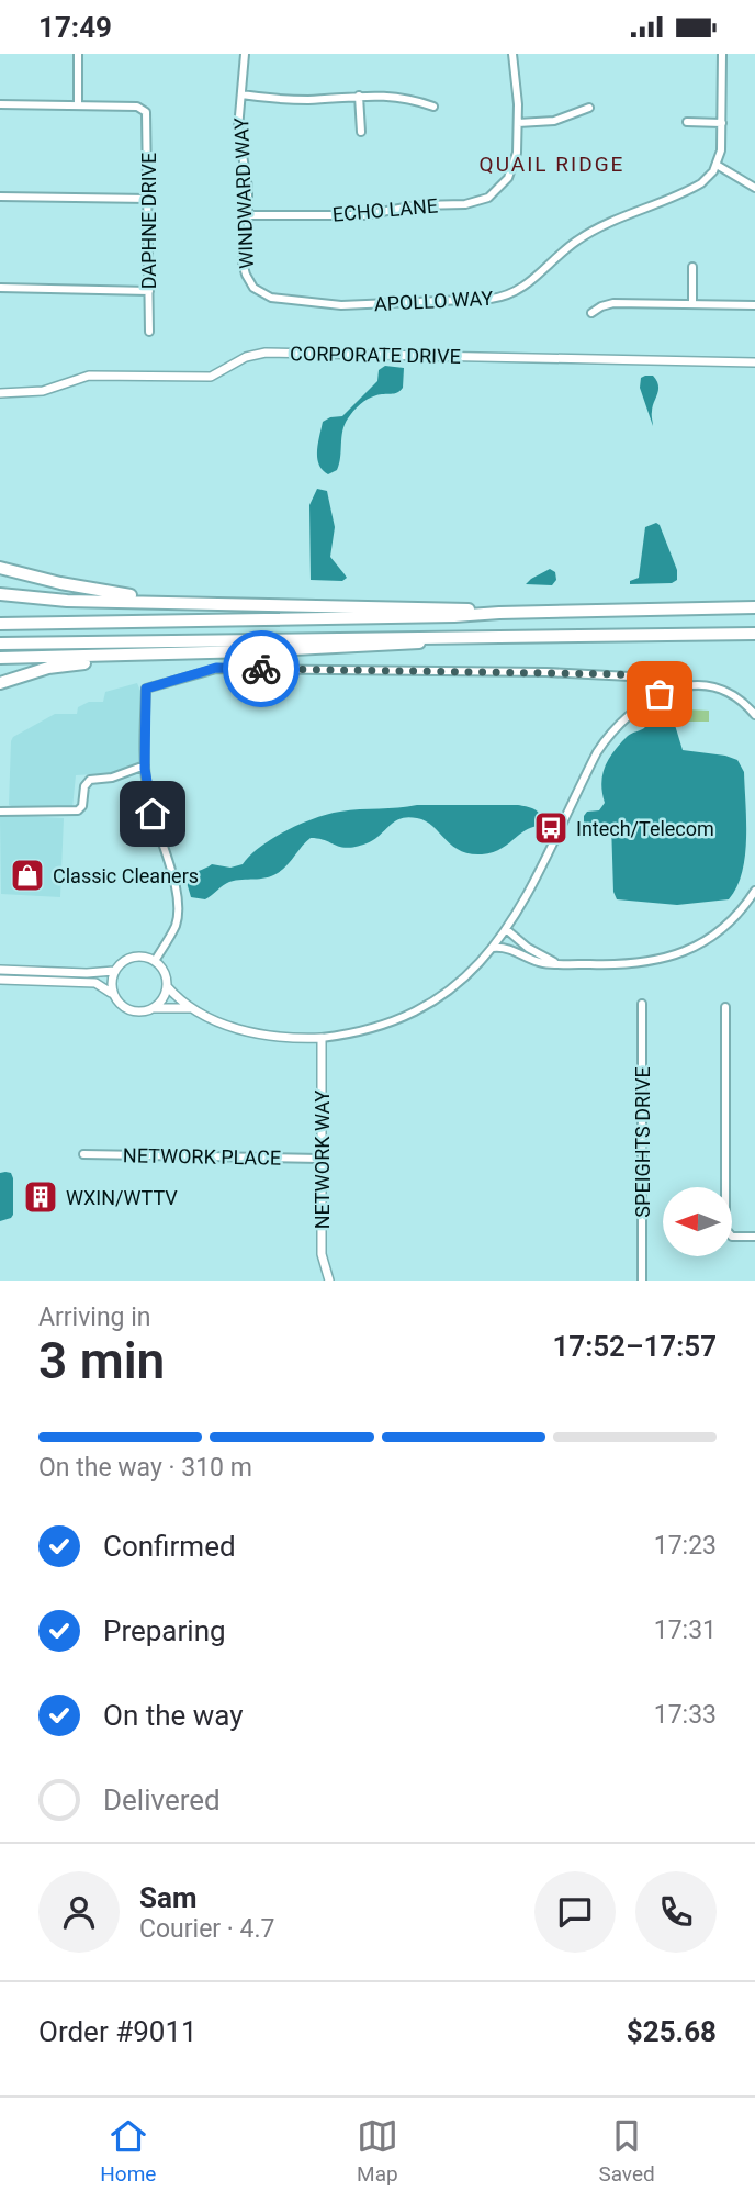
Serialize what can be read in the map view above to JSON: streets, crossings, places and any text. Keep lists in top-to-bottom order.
{
  "streets": {
    "street": [
      "WINDWARD WAY",
      "ECHO LANE",
      "DAPHNE DRIVE",
      "APOLLO WAY",
      "CORPORATE DRIVE",
      "SPEIGHTS DRIVE",
      "NETWORK PLACE",
      "NETWORK WAY"
    ]
  },
  "crossings": [
    ["WINDWARD WAY", "ECHO LANE"],
    ["WINDWARD WAY", "APOLLO WAY"],
    ["NETWORK PLACE", "NETWORK WAY"]
  ],
  "districts": ["QUAIL RIDGE"],
  "places": {
    "bus stop": ["Intech/Telecom"],
    "shop": ["Classic Cleaners"],
    "building": ["WXIN/WTTV"]
  },
  "north": "left",
  "page": {
    "status": "17:49",
    "heading": ["3 min", "Arriving in", "17:52–17:57"],
    "panel": [
      "Sam",
      "Courier · 4.7",
      "Order #9011",
      "$25.68"
    ],
    "bar": "On the way · 310 m",
    "list": [
      ["Confirmed", "17:23"],
      ["Preparing", "17:31"],
      ["On the way", "17:33"],
      "Delivered"
    ],
    "tabs": ["Home", "Map", "Saved"]
  }
}
